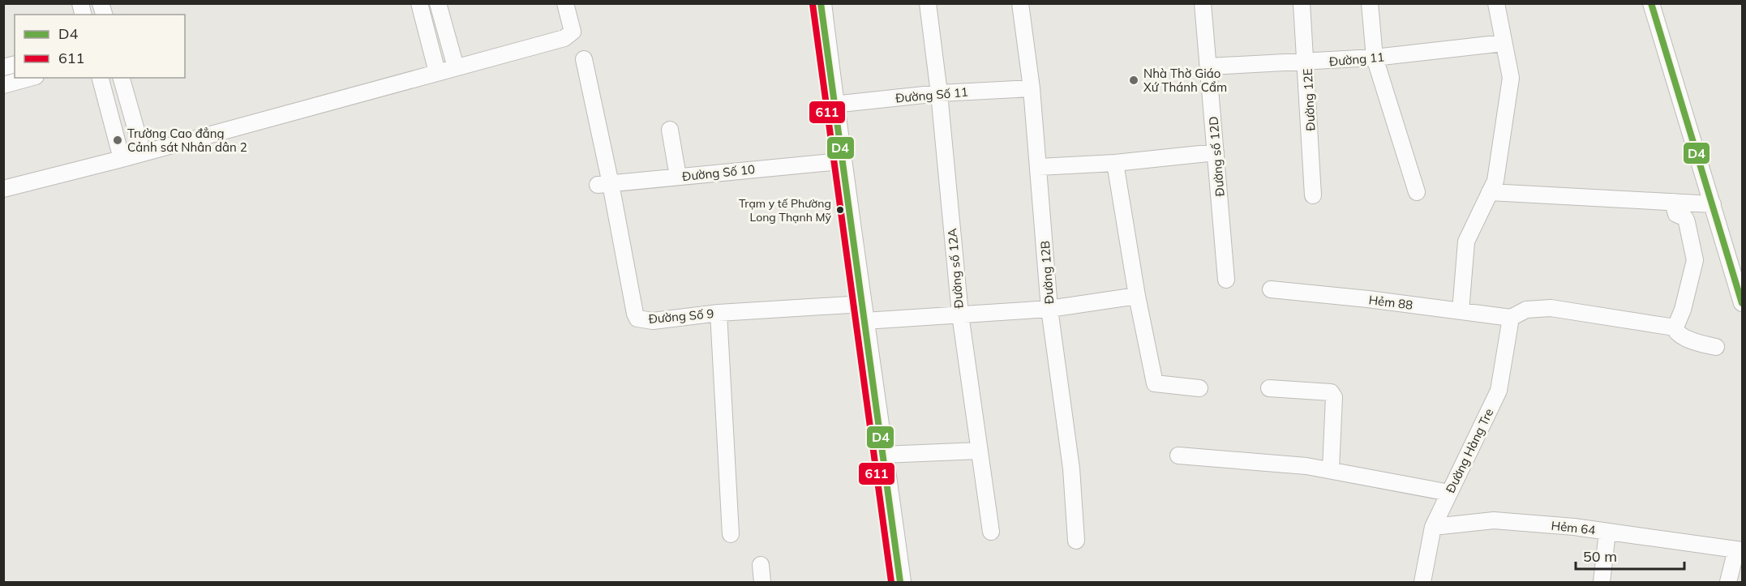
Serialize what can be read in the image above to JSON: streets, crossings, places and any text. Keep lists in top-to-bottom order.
{
  "streets": {
    "street": [
      "Đường 11",
      "Đường Số 11",
      "Đường 12E",
      "Đường số 12D",
      "Đường Số 10",
      "Đường số 12A",
      "Đường 12B",
      "Hẻm 88",
      "Đường Số 9",
      "Đường Hàng Tre",
      "Hẻm 64"
    ]
  },
  "crossings": [
    ["Đường 11", "Đường 12E"],
    ["Đường 11", "Đường số 12D"],
    ["Đường Số 11", "Đường số 12A"],
    ["Đường Số 11", "Đường 12B"],
    ["Đường Số 10", "Đường Số 9"],
    ["Đường số 12A", "Đường Số 9"],
    ["Đường 12B", "Đường Số 9"],
    ["Hẻm 88", "Đường Hàng Tre"],
    ["Đường Hàng Tre", "Hẻm 64"]
  ],
  "places": ["Nhà Thờ Giáo Xứ Thánh Cẩm", "Trường Cao đẳng Cảnh sát Nhân dân 2", "Trạm y tế Phường Long Thạnh Mỹ"],
  "lines": ["transit line D4", "transit line 611"],
  "legend": ["D4", "611"],
  "scale_bar": "50 m"
}
